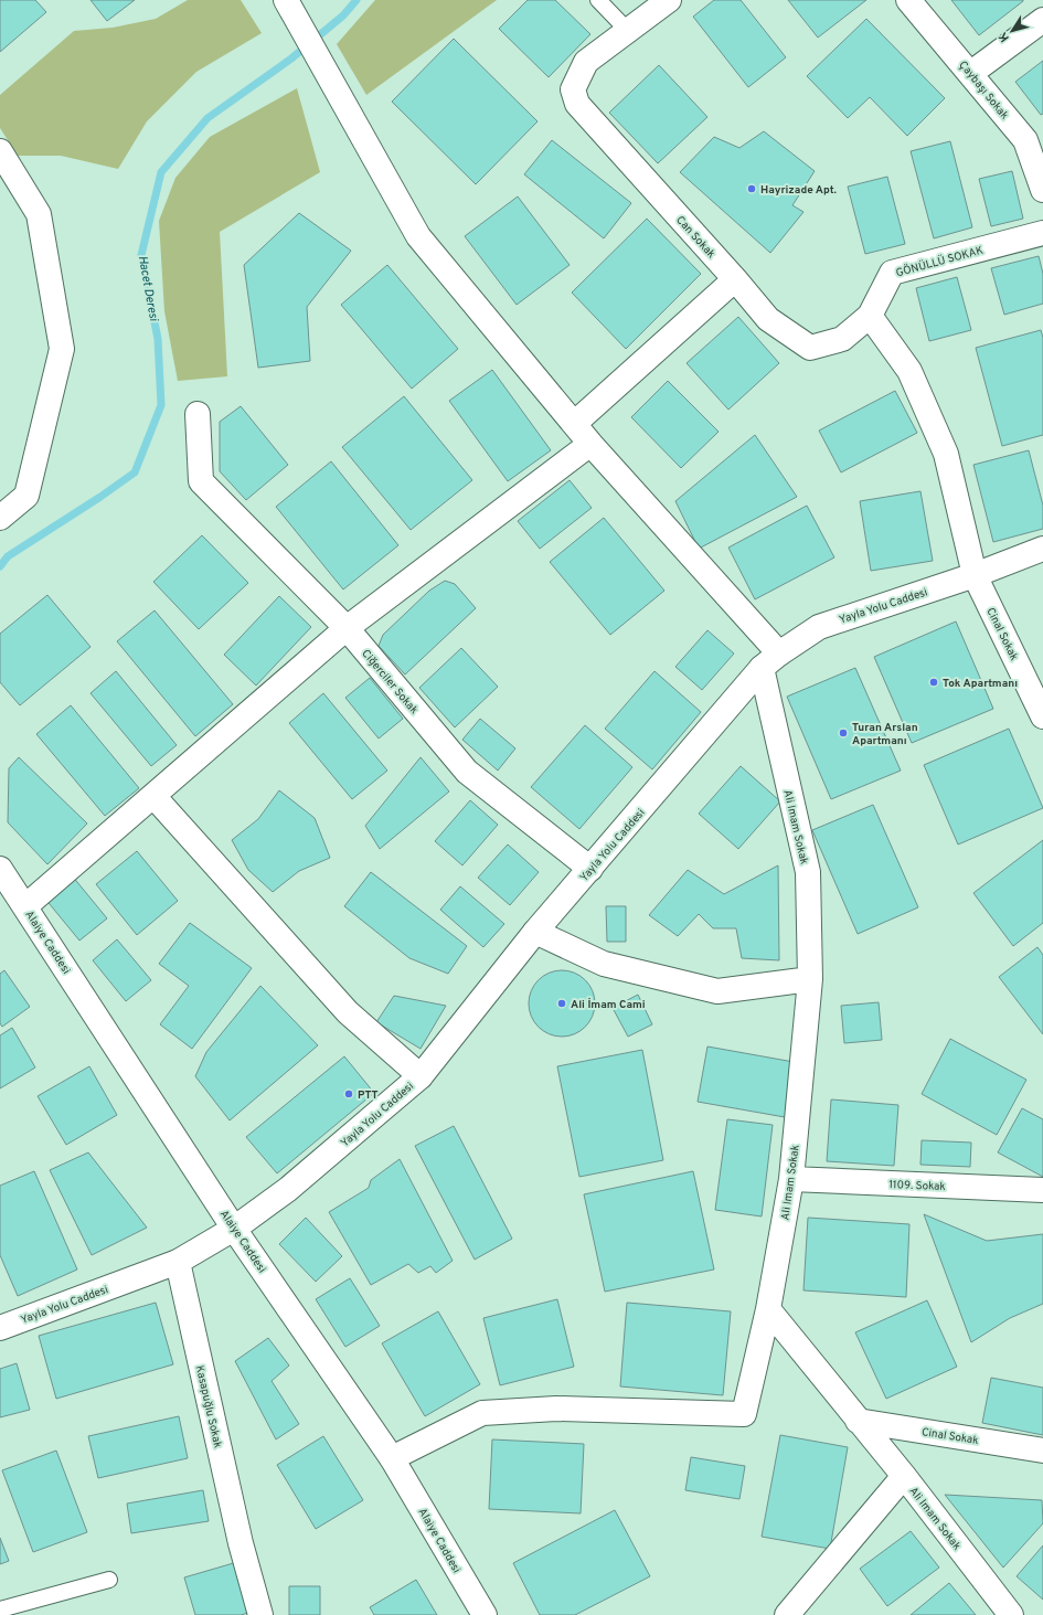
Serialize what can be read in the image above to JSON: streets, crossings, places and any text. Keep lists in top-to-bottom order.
{
  "streets": {
    "street": [
      "Çaybaşı Sokak",
      "Can Sokak",
      "GÖNÜLLÜ SOKAK",
      "Yayla Yolu Caddesi",
      "Cinal Sokak",
      "Ciğerciler Sokak",
      "Ali Imam Sokak",
      "Alaiye Caddesi",
      "1109. Sokak",
      "Kasapuğlu Sokak"
    ]
  },
  "crossings": [
    ["Can Sokak", "GÖNÜLLÜ SOKAK"],
    ["GÖNÜLLÜ SOKAK", "Cinal Sokak"],
    ["Yayla Yolu Caddesi", "Cinal Sokak"],
    ["Yayla Yolu Caddesi", "Ciğerciler Sokak"],
    ["Yayla Yolu Caddesi", "Ali Imam Sokak"],
    ["Yayla Yolu Caddesi", "Alaiye Caddesi"],
    ["Yayla Yolu Caddesi", "Kasapuğlu Sokak"],
    ["Cinal Sokak", "Ali Imam Sokak"],
    ["Ali Imam Sokak", "1109. Sokak"]
  ],
  "water": ["Hacet Deresi"],
  "places": [
    "Hayrizade Apt.",
    "Tok Apartmanı",
    "Turan Arslan Apartmanı",
    "Ali İmam Cami",
    "PTT"
  ],
  "north": "bottom left"
}
